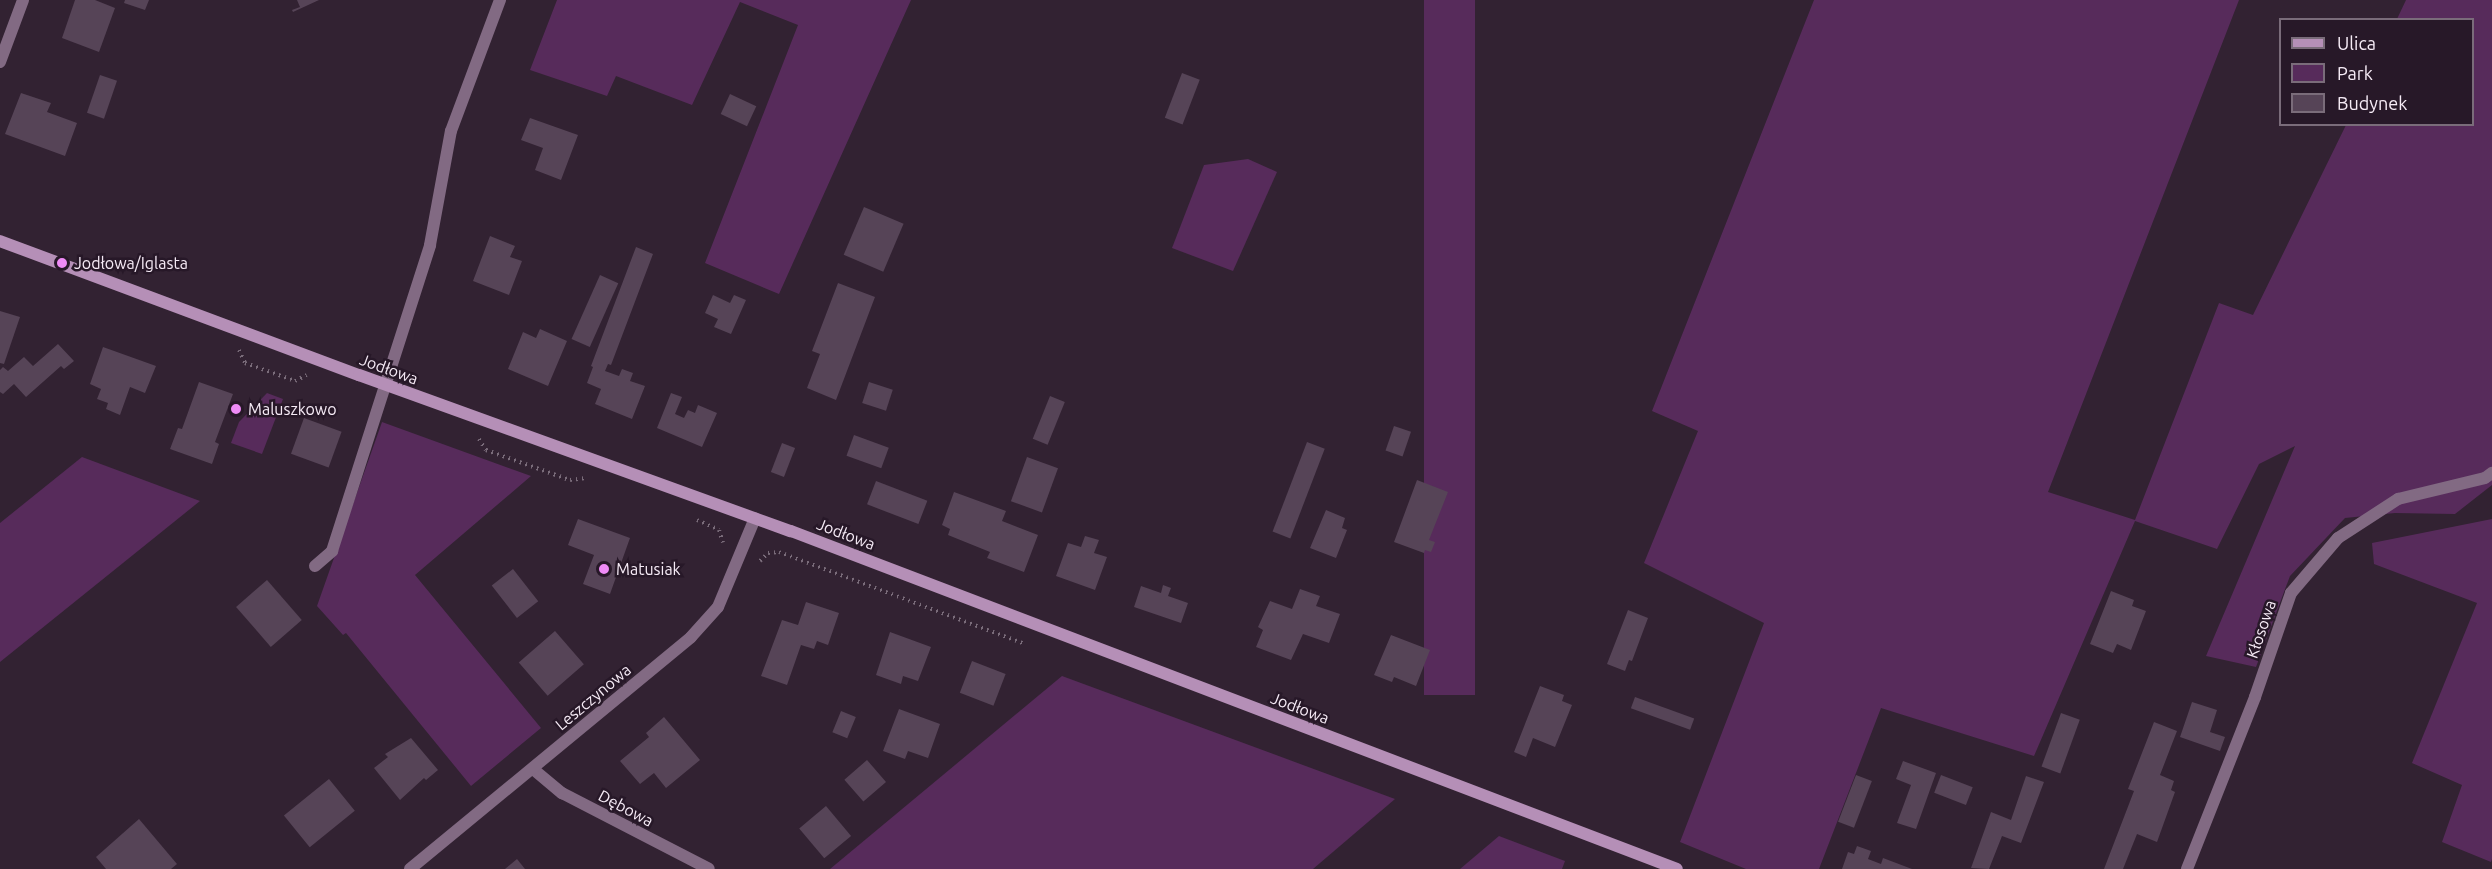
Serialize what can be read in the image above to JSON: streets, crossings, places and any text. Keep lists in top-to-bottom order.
{
  "streets": {
    "street": [
      "Jodłowa",
      "Kłosowa",
      "Leszczynowa",
      "Dębowa"
    ]
  },
  "crossings": [
    ["Jodłowa", "Leszczynowa"],
    ["Leszczynowa", "Dębowa"]
  ],
  "places": ["Jodłowa/Iglasta", "Maluszkowo", "Matusiak"],
  "legend": ["Ulica", "Park", "Budynek"]
}
